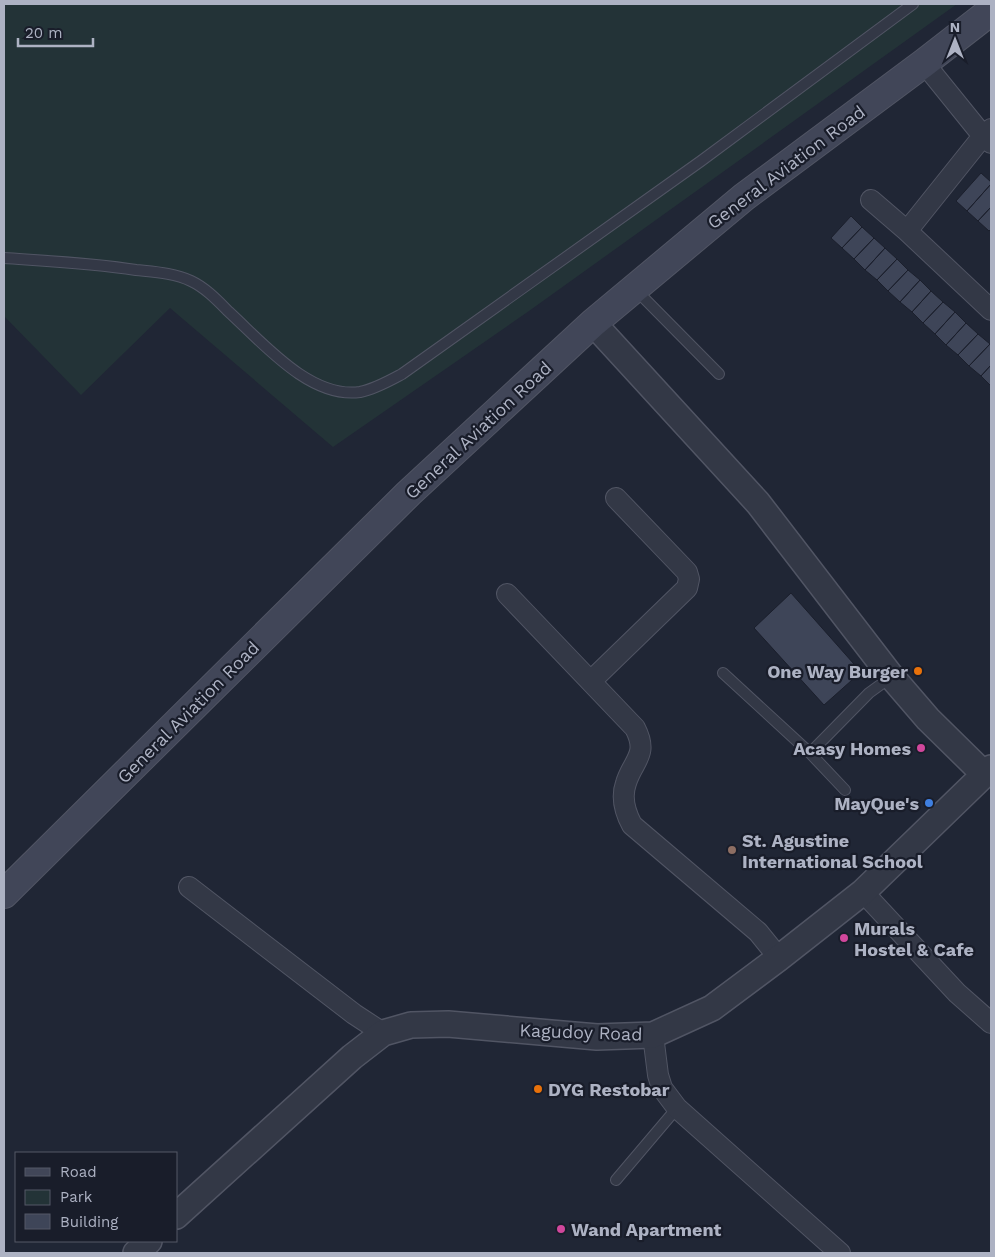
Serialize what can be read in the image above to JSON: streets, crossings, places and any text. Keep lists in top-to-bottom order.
{
  "streets": {
    "main road": ["General Aviation Road"],
    "street": ["Kagudoy Road"]
  },
  "places": [
    "One Way Burger",
    "Acasy Homes",
    "MayQue's",
    "St. Agustine International School",
    "Murals Hostel & Cafe",
    "DYG Restobar",
    "Wand Apartment"
  ],
  "legend": ["Road", "Park", "Building"],
  "scale_bar": "20 m",
  "north": "top"
}
